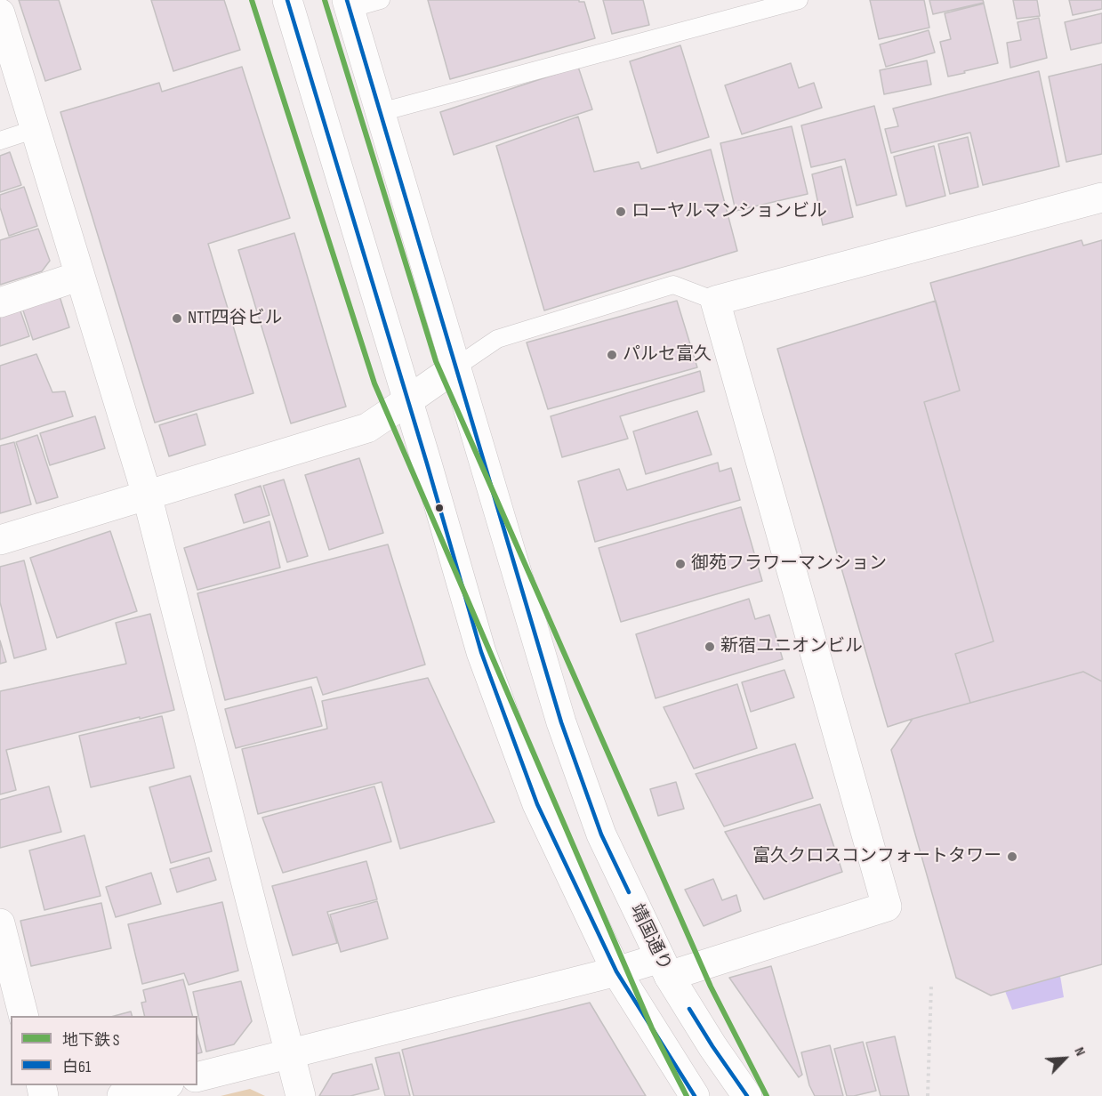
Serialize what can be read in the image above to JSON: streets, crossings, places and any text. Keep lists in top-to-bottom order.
{
  "streets": {
    "street": ["靖国通り"]
  },
  "places": [
    "ローヤルマンションビル",
    "NTT四谷ビル",
    "パルセ富久",
    "御苑フラワーマンション",
    "新宿ユニオンビル",
    "富久クロスコンフォートタワー"
  ],
  "lines": ["metro line S", "transit line 白61"],
  "legend": ["地下鉄 S", "白61"],
  "north": "top right"
}
